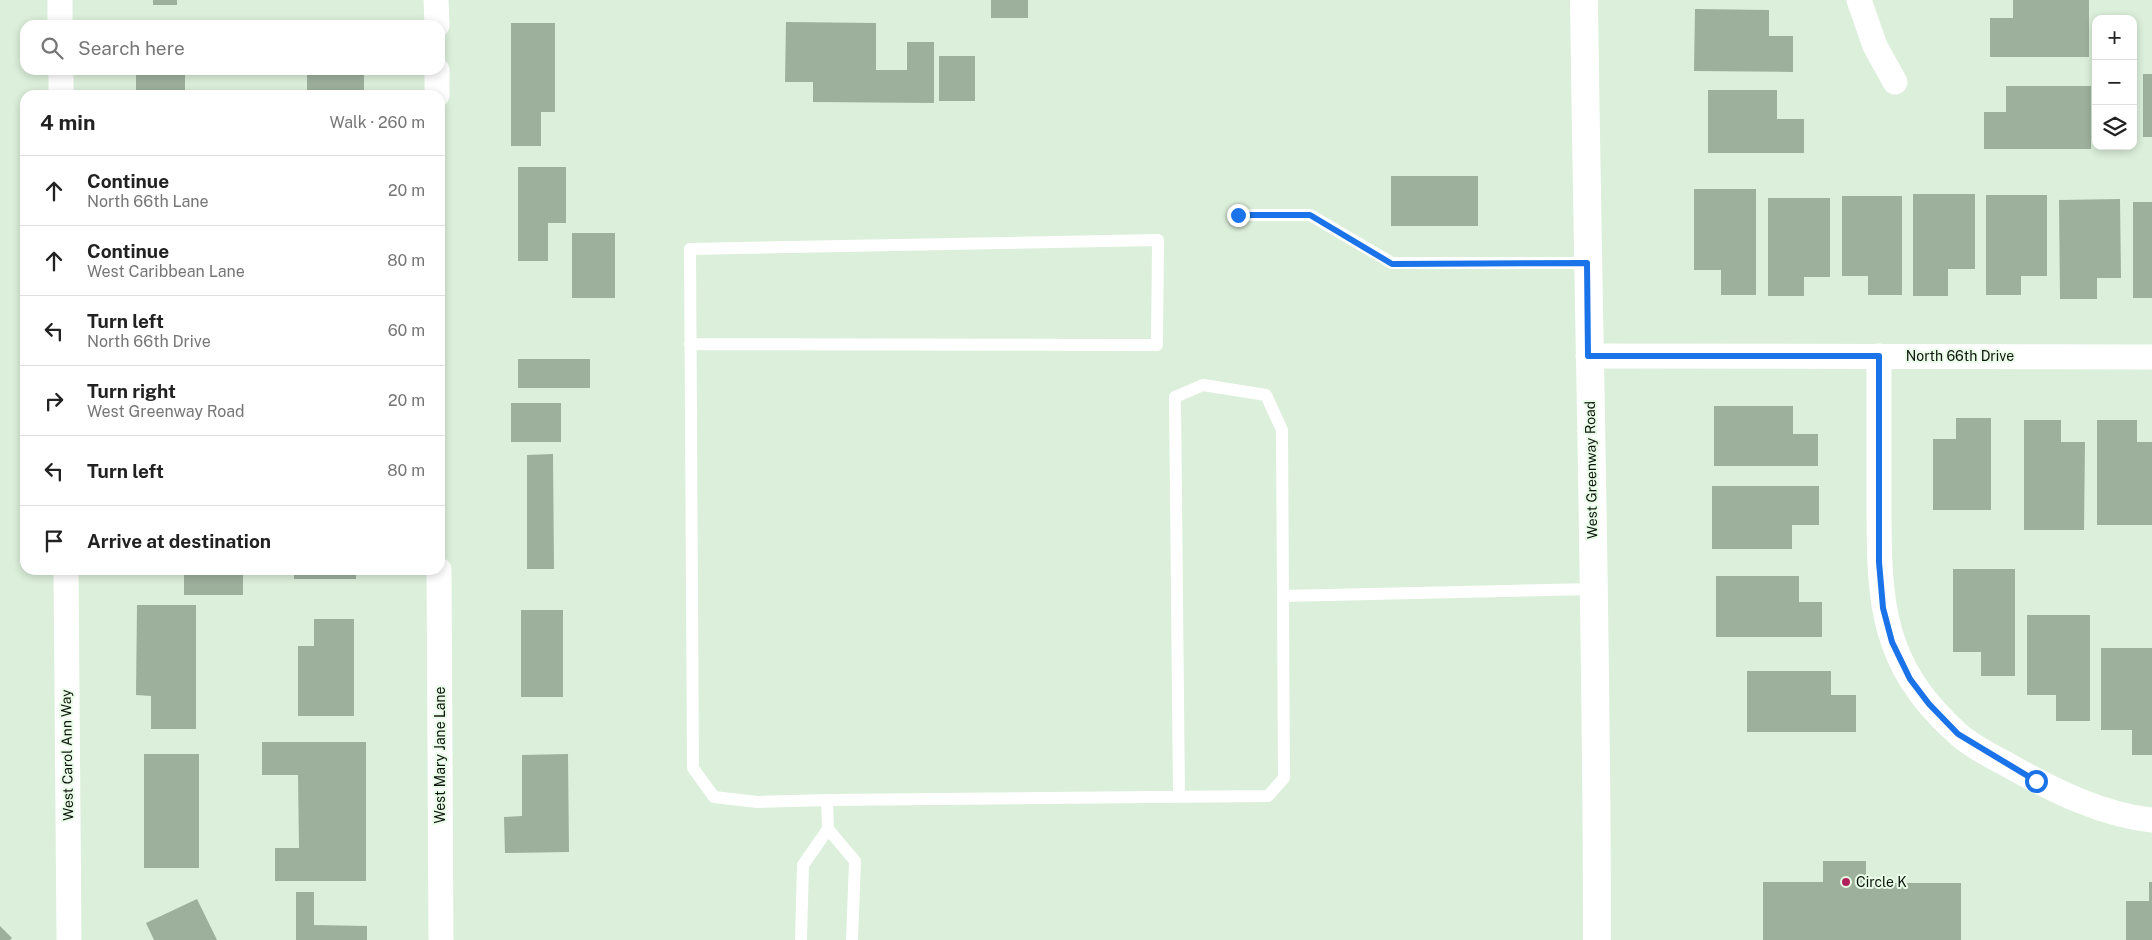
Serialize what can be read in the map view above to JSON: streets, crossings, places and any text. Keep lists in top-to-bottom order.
{
  "streets": {
    "main road": ["West Greenway Road"],
    "street": ["North 66th Drive", "West Carol Ann Way", "West Mary Jane Lane"]
  },
  "crossings": [
    ["North 66th Drive", "West Greenway Road"]
  ],
  "places": ["Circle K"],
  "page": {
    "map_buttons": ["+", "−"],
    "search": "Search here",
    "heading": ["4 min", "Walk · 260 m"],
    "list": [
      ["Continue", "North 66th Lane", "20 m"],
      ["Continue", "West Caribbean Lane", "80 m"],
      ["Turn left", "North 66th Drive", "60 m"],
      ["Turn right", "West Greenway Road", "20 m"],
      ["Turn left", "80 m"],
      "Arrive at destination"
    ]
  }
}
